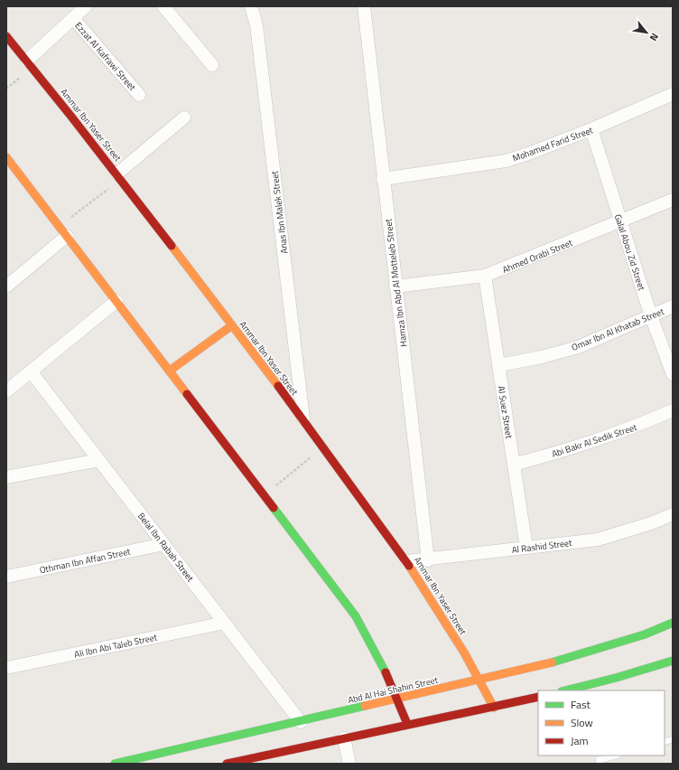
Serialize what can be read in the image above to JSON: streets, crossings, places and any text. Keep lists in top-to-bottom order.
{
  "streets": {
    "street": [
      "Ezzat Al Kafrawi Street",
      "Ammar Ibn Yaser Street",
      "Mohamed Farid Street",
      "Anas Ibn Malek Street",
      "Galal Abou Zid Street",
      "Ahmed Orabi Street",
      "Hamza Ibn Abd Al Motteleb Street",
      "Omar Ibn Al Khatab Street",
      "Al Suez Street",
      "Abi Bakr Al Sedik Street",
      "Al Rashid Street",
      "Belal Ibn Rabah Street",
      "Othman Ibn Affan Street",
      "Ali Ibn Abi Taleb Street",
      "Abd Al Hai Shahin Street"
    ]
  },
  "crossings": [
    ["Ammar Ibn Yaser Street", "Anas Ibn Malek Street"],
    ["Ammar Ibn Yaser Street", "Al Rashid Street"],
    ["Ammar Ibn Yaser Street", "Abd Al Hai Shahin Street"],
    ["Mohamed Farid Street", "Galal Abou Zid Street"],
    ["Mohamed Farid Street", "Hamza Ibn Abd Al Motteleb Street"],
    ["Galal Abou Zid Street", "Ahmed Orabi Street"],
    ["Galal Abou Zid Street", "Omar Ibn Al Khatab Street"],
    ["Ahmed Orabi Street", "Hamza Ibn Abd Al Motteleb Street"],
    ["Ahmed Orabi Street", "Al Suez Street"],
    ["Hamza Ibn Abd Al Motteleb Street", "Al Rashid Street"],
    ["Omar Ibn Al Khatab Street", "Al Suez Street"],
    ["Al Suez Street", "Abi Bakr Al Sedik Street"],
    ["Al Suez Street", "Al Rashid Street"],
    ["Belal Ibn Rabah Street", "Othman Ibn Affan Street"],
    ["Belal Ibn Rabah Street", "Ali Ibn Abi Taleb Street"],
    ["Belal Ibn Rabah Street", "Abd Al Hai Shahin Street"]
  ],
  "legend": ["Fast", "Slow", "Jam"],
  "north": "bottom right"
}
